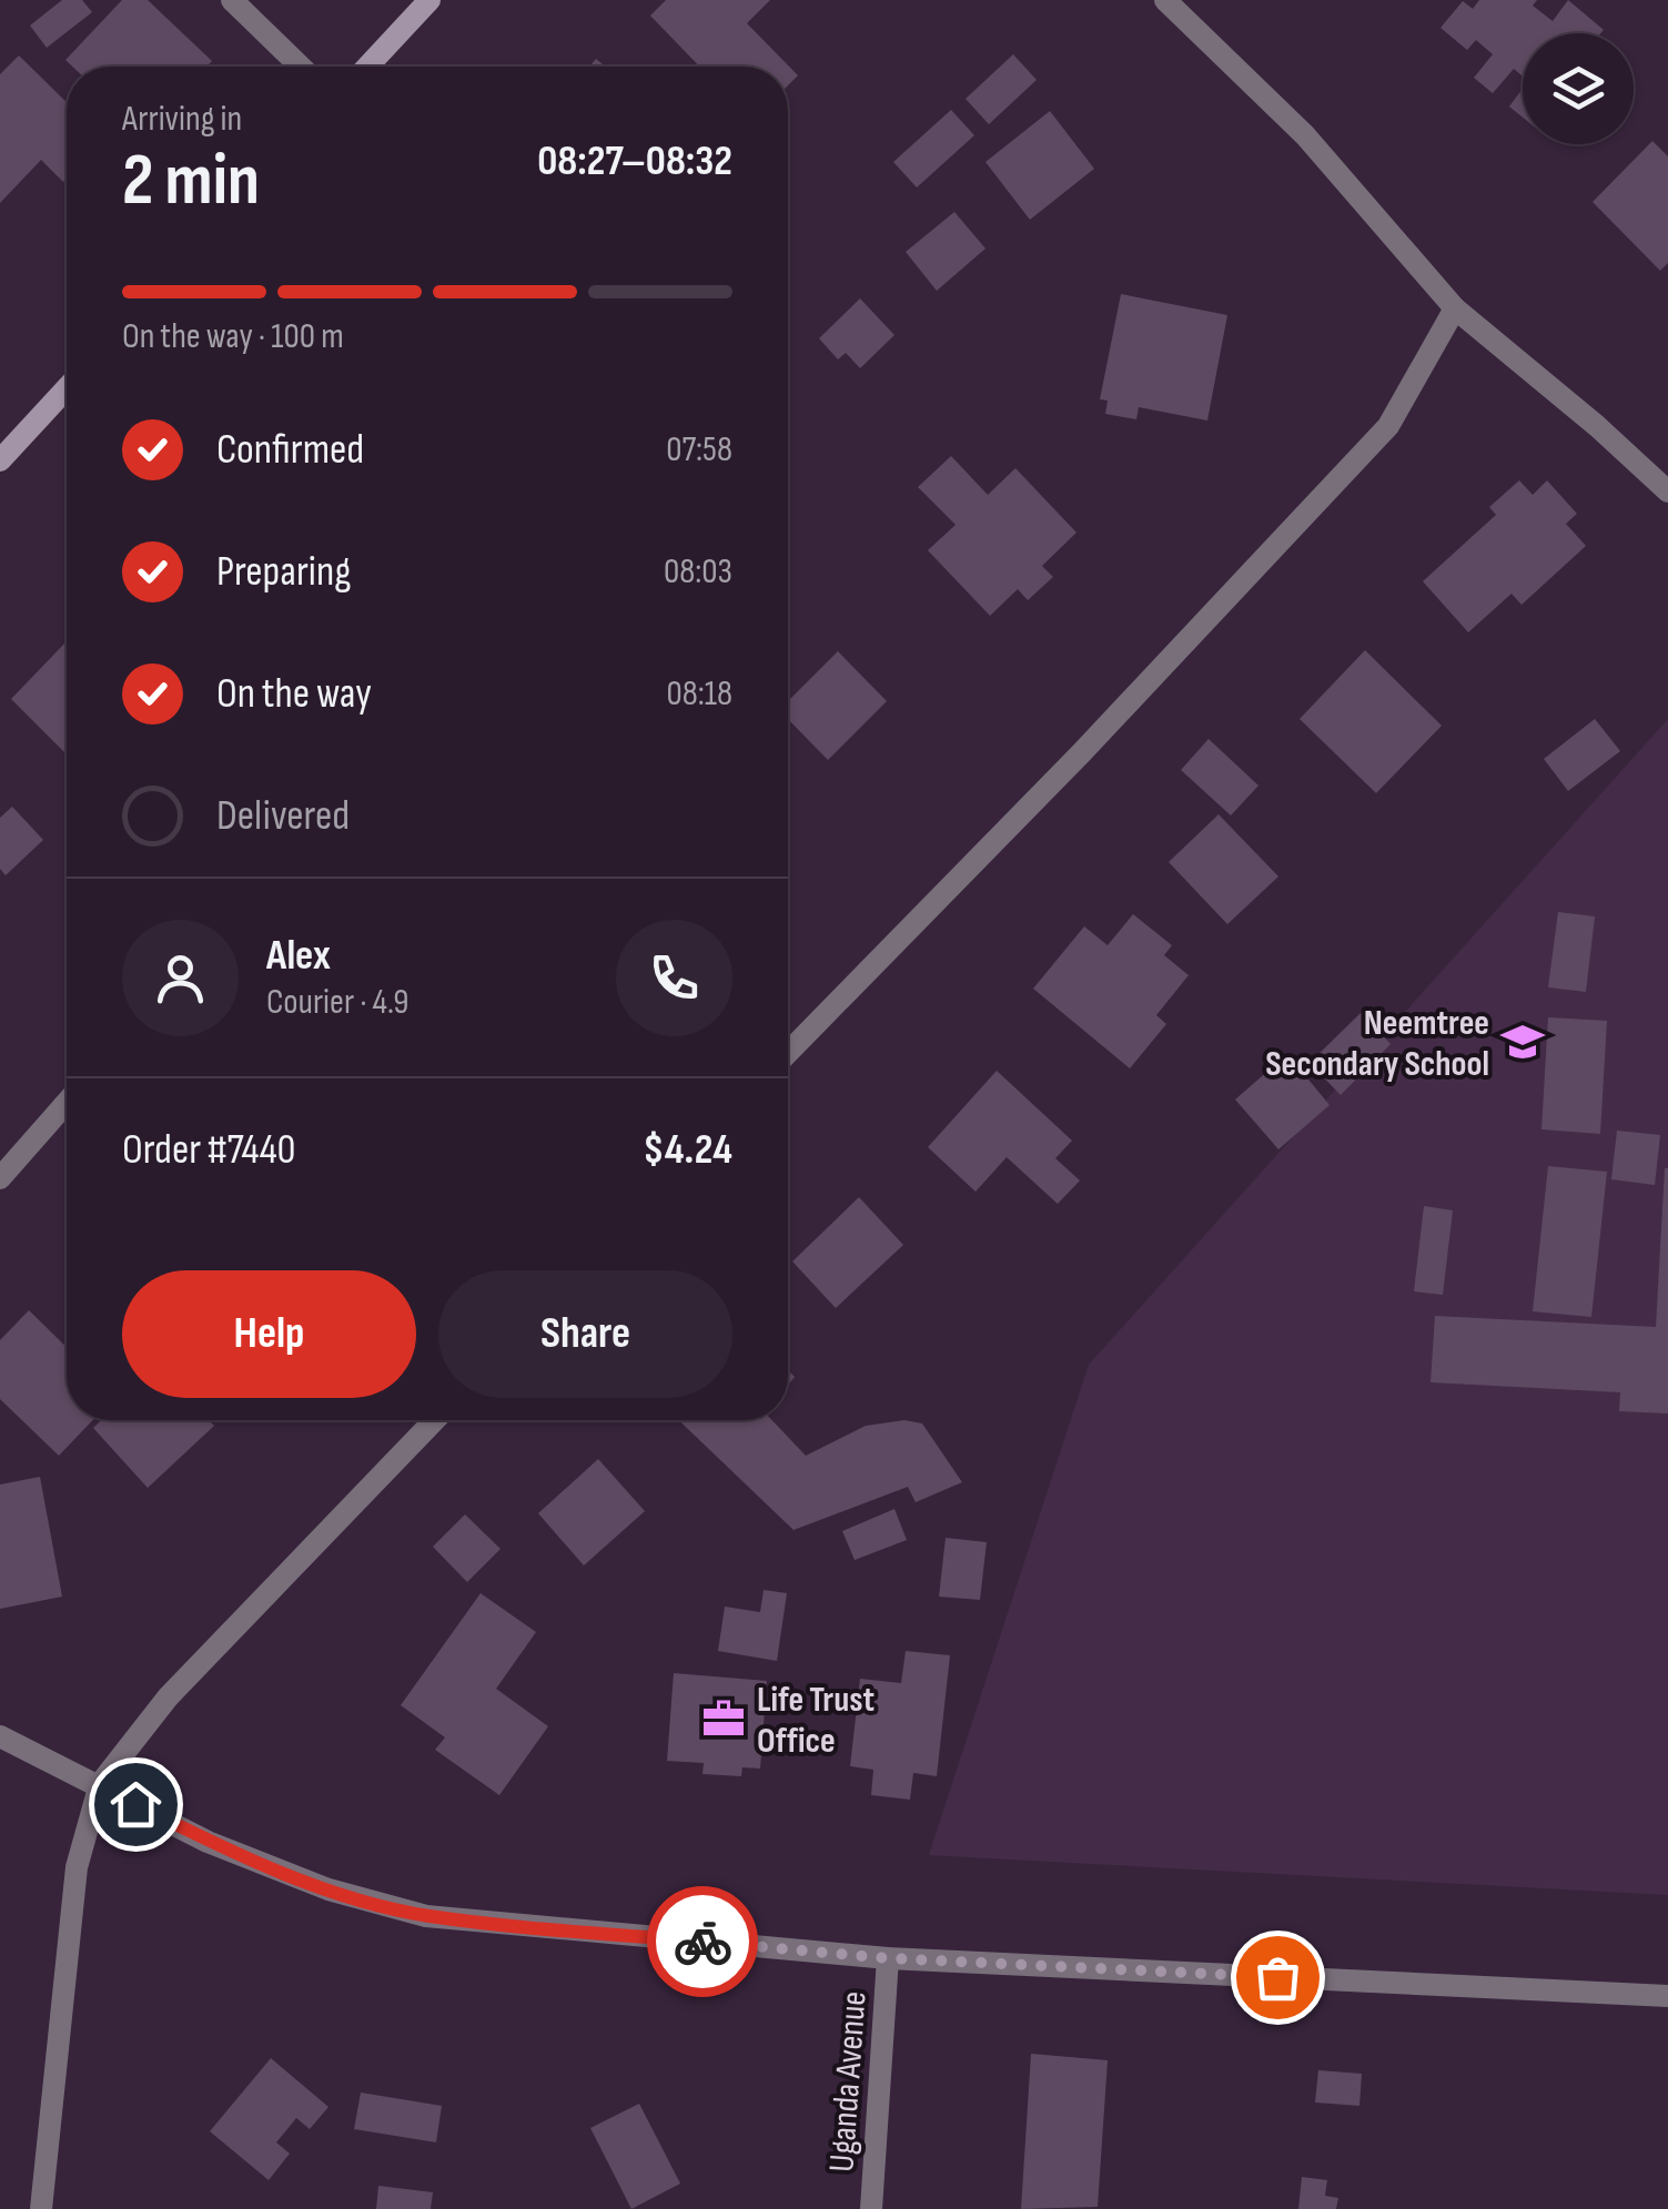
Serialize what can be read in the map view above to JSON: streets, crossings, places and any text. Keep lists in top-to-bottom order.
{
  "streets": {
    "street": ["Uganda Avenue"]
  },
  "places": {
    "school or university": ["Neemtree Secondary School"],
    "office": ["Life Trust Office"]
  },
  "page": {
    "heading": ["2 min", "Arriving in", "08:27–08:32"],
    "panel": [
      "Alex",
      "Courier · 4.9",
      "Order #7440",
      "$4.24"
    ],
    "bar": "On the way · 100 m",
    "list": [
      ["Confirmed", "07:58"],
      ["Preparing", "08:03"],
      ["On the way", "08:18"],
      "Delivered"
    ],
    "buttons": ["Help", "Share"]
  }
}
